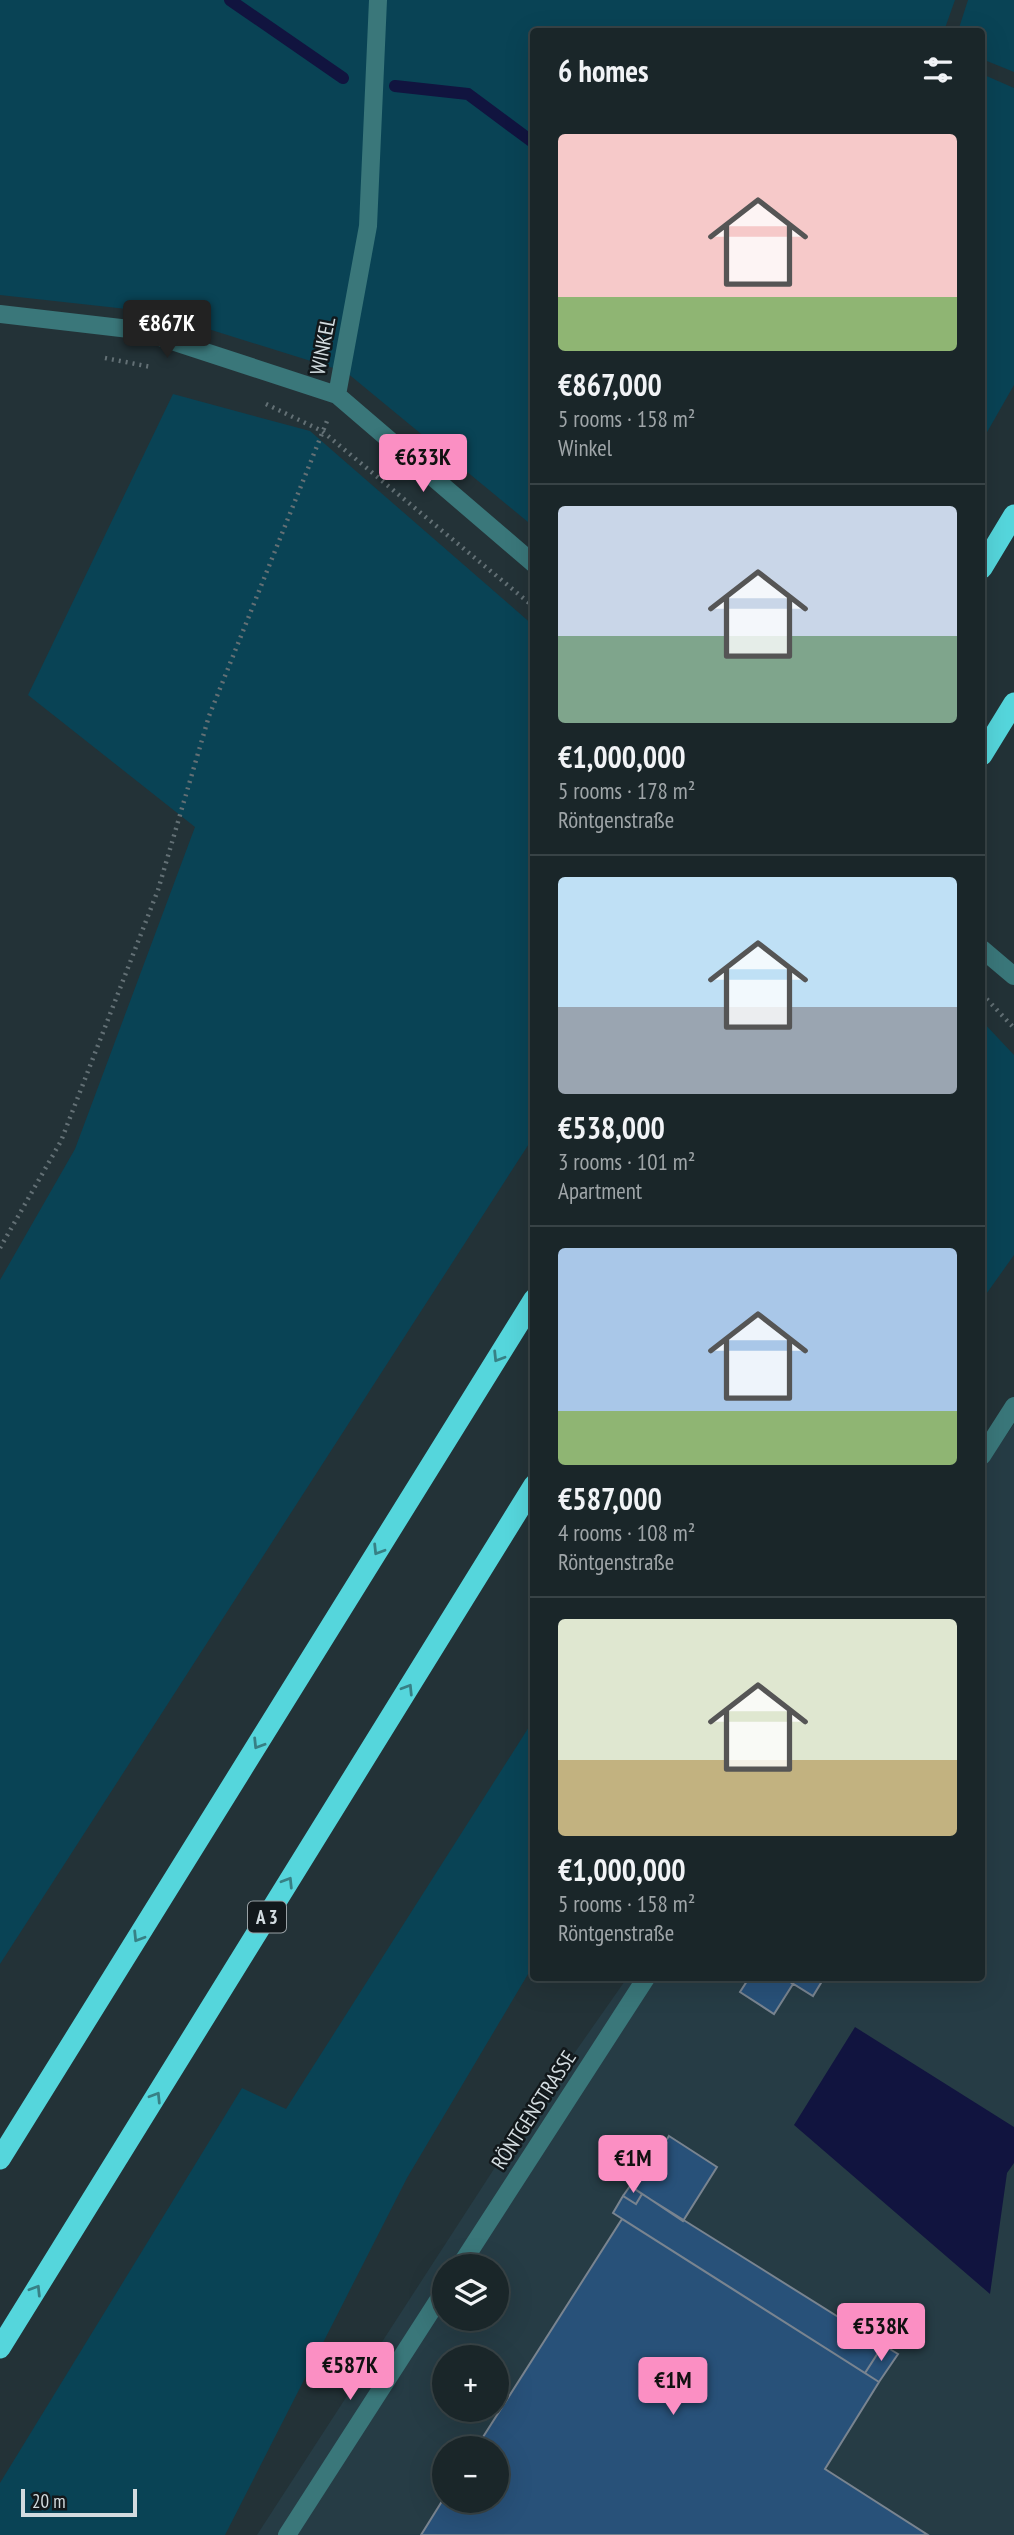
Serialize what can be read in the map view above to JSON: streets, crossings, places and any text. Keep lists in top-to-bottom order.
{
  "streets": {
    "highway": ["A 3"],
    "street": ["WINKEL", "RÖNTGENSTRASSE"]
  },
  "scale_bar": "20 m",
  "page": {
    "heading": "6 homes",
    "list": [
      {
        "name": "€867,000",
        "note": "5 rooms · 158 m² · Winkel"
      },
      {
        "name": "€1,000,000",
        "note": "5 rooms · 178 m² · Röntgenstraße"
      },
      {
        "name": "€538,000",
        "note": "3 rooms · 101 m² · Apartment"
      },
      {
        "name": "€587,000",
        "note": "4 rooms · 108 m² · Röntgenstraße"
      },
      {
        "name": "€1,000,000",
        "note": "5 rooms · 158 m² · Röntgenstraße"
      }
    ],
    "price": [
      "€867K",
      "€633K",
      "€1M",
      "€538K",
      "€587K",
      "€1M"
    ],
    "map_buttons": ["+", "−"],
    "scale": "20 m"
  }
}
